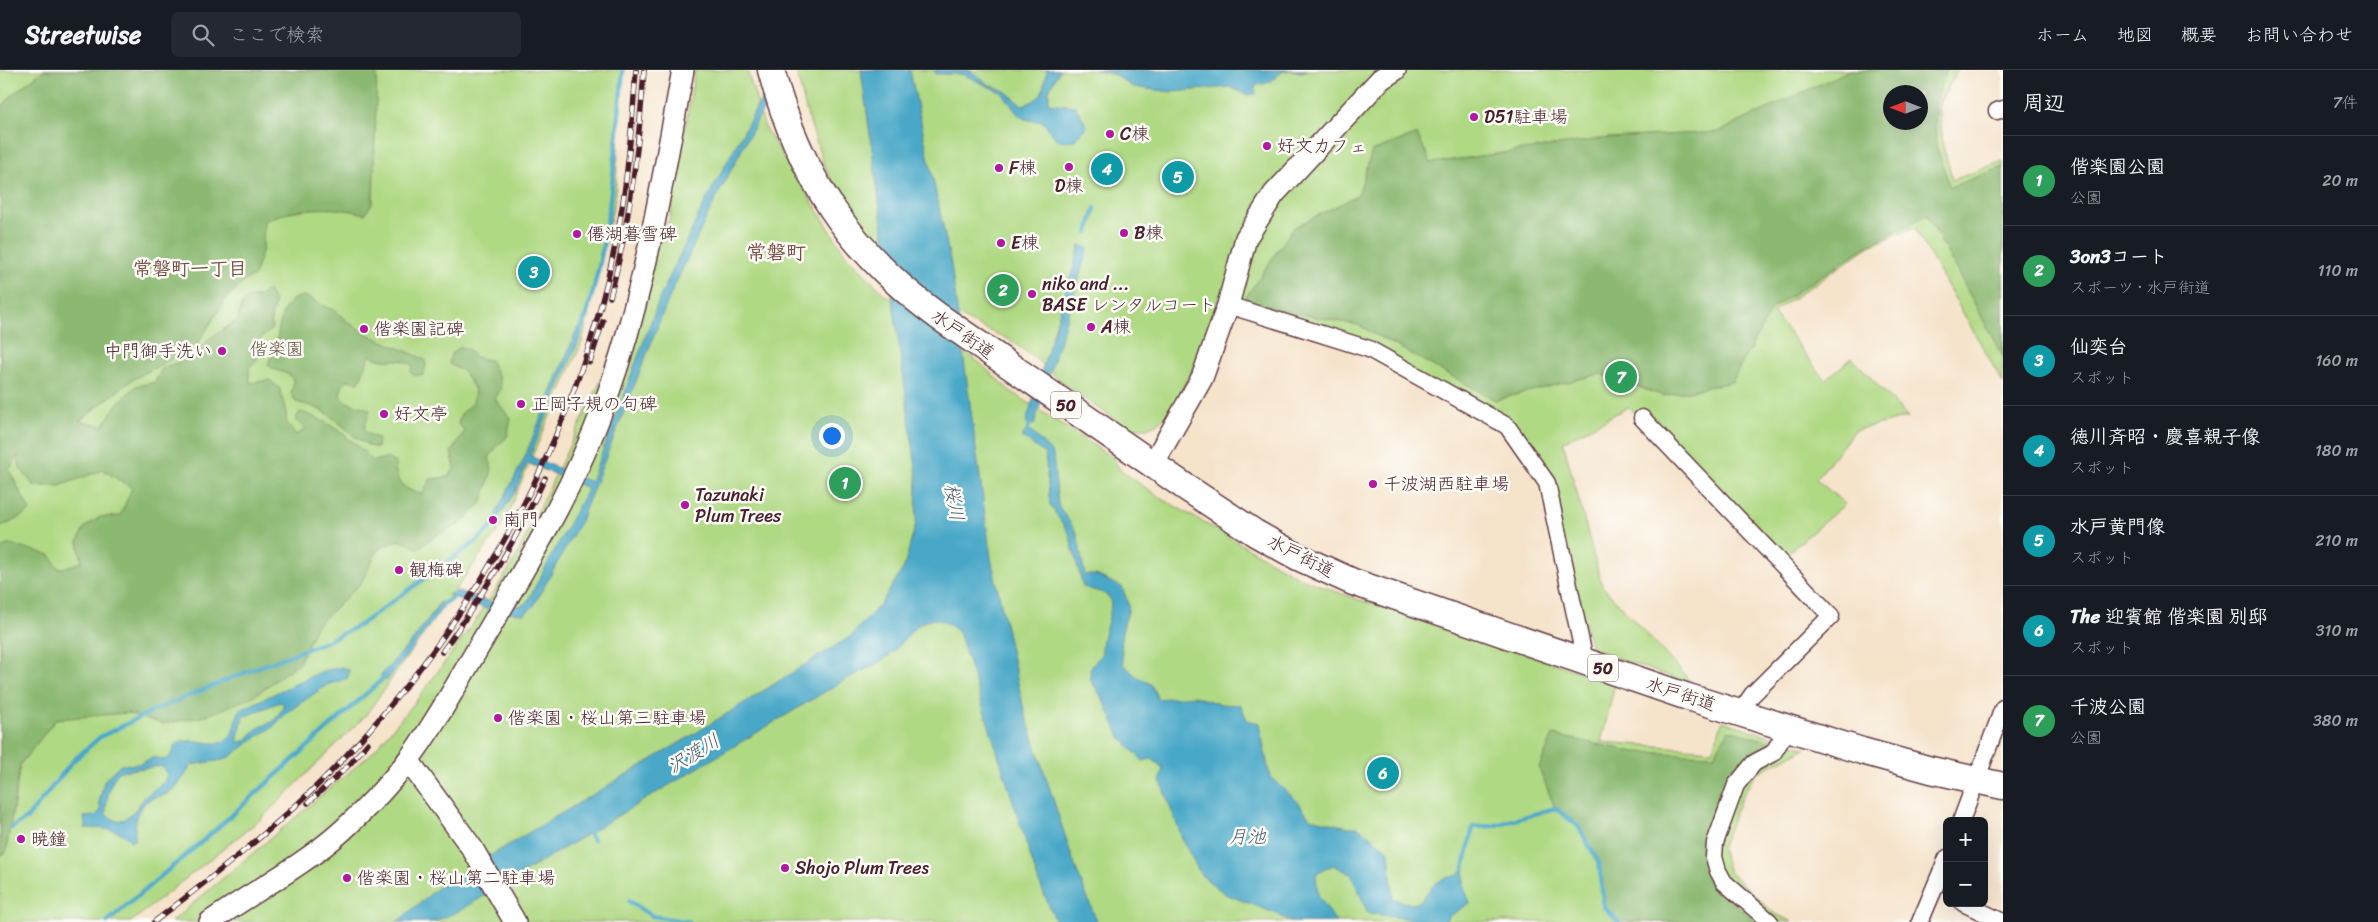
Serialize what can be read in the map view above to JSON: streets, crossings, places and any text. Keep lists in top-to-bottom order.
{
  "streets": {
    "main road": ["水戸街道", "50"]
  },
  "districts": ["常磐町", "常磐町一丁目"],
  "water": ["桜川", "沢渡川", "月池"],
  "parks": ["偕楽園"],
  "places": [
    "D51駐車場",
    "C棟",
    "好文カフェ",
    "D棟",
    "F棟",
    "B棟",
    "僊湖暮雪碑",
    "E棟",
    "niko and ... BASE レンタルコート",
    "A棟",
    "偕楽園記碑",
    "中門御手洗い",
    "正岡子規の句碑",
    "好文亭",
    "千波湖西駐車場",
    "Tazunaki Plum Trees",
    "南門",
    "観梅碑",
    "偕楽園・桜山第三駐車場",
    "暁鐘",
    "Shojo Plum Trees",
    "偕楽園・桜山第二駐車場"
  ],
  "north": "left",
  "page": {
    "header": "Streetwise",
    "search": "ここで検索",
    "nav": [
      "ホーム",
      "地図",
      "概要",
      "お問い合わせ"
    ],
    "heading": ["周辺", "7件"],
    "list": [
      {
        "mark": "1",
        "name": "偕楽園公園",
        "note": "公園",
        "value": "20 m"
      },
      {
        "mark": "2",
        "name": "3on3コート",
        "note": "スポーツ · 水戸街道",
        "value": "110 m"
      },
      {
        "mark": "3",
        "name": "仙奕台",
        "note": "スポット",
        "value": "160 m"
      },
      {
        "mark": "4",
        "name": "徳川斉昭・慶喜親子像",
        "note": "スポット",
        "value": "180 m"
      },
      {
        "mark": "5",
        "name": "水戸黄門像",
        "note": "スポット",
        "value": "210 m"
      },
      {
        "mark": "6",
        "name": "The 迎賓館 偕楽園 別邸",
        "note": "スポット",
        "value": "310 m"
      },
      {
        "mark": "7",
        "name": "千波公園",
        "note": "公園",
        "value": "380 m"
      }
    ],
    "pins": [
      "4",
      "5",
      "3",
      "2",
      "7",
      "1",
      "6"
    ],
    "map_buttons": ["+", "−"]
  }
}
